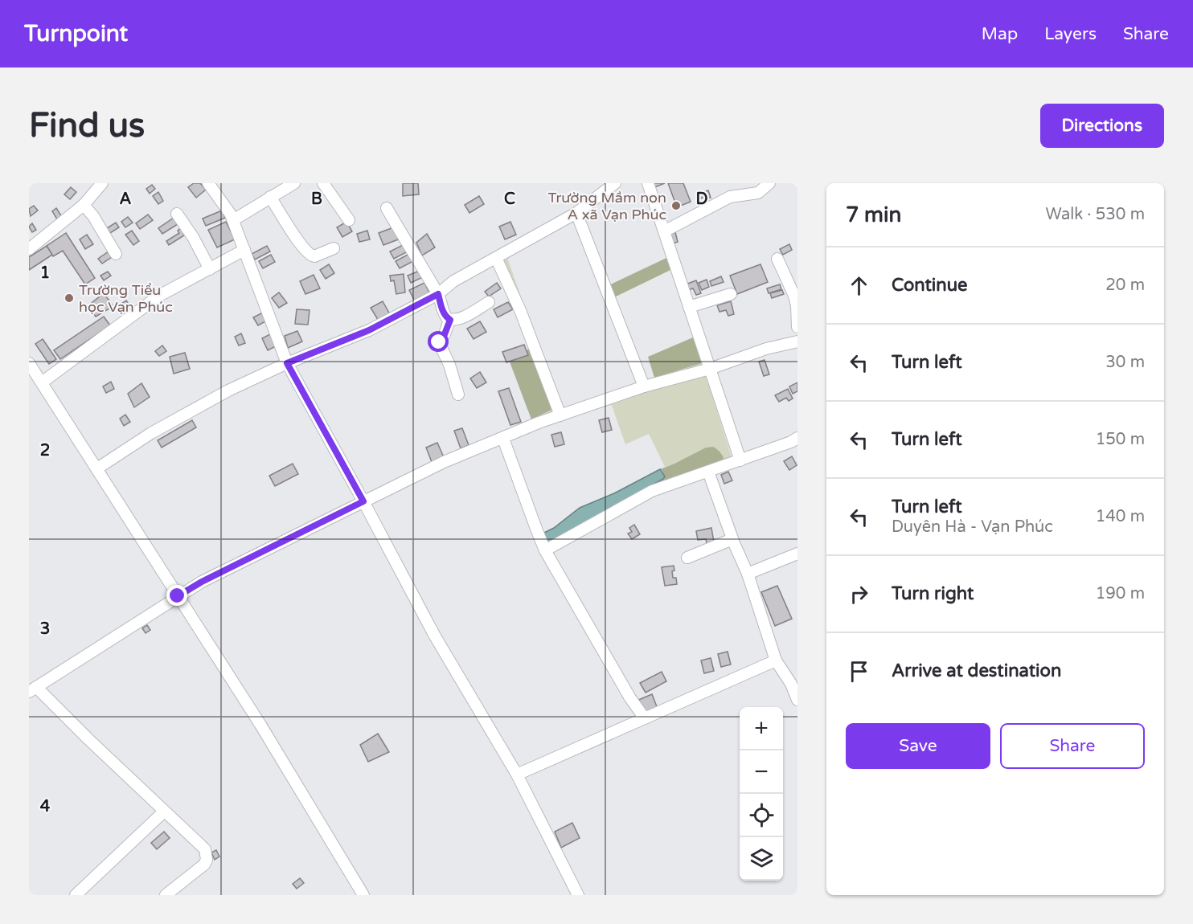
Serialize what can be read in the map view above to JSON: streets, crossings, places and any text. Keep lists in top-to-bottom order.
{
  "places": ["Trường Mầm non A xã Vạn Phúc", "Trường Tiểu học Vạn Phúc"],
  "page": {
    "header": "Turnpoint",
    "nav": ["Map", "Layers", "Share"],
    "buttons": [
      "Directions",
      ["Save", "Share"]
    ],
    "title": "Find us",
    "heading": ["7 min", "Walk · 530 m"],
    "list": [
      ["Continue", "20 m"],
      ["Turn left", "30 m"],
      ["Turn left", "150 m"],
      ["Turn left", "Duyên Hà - Vạn Phúc", "140 m"],
      ["Turn right", "190 m"],
      "Arrive at destination"
    ],
    "map_buttons": ["+", "−"]
  },
  "grid": {
    "columns": [
      "A",
      "B",
      "C",
      "D"
    ],
    "rows": [
      "1",
      "2",
      "3",
      "4"
    ]
  }
}
